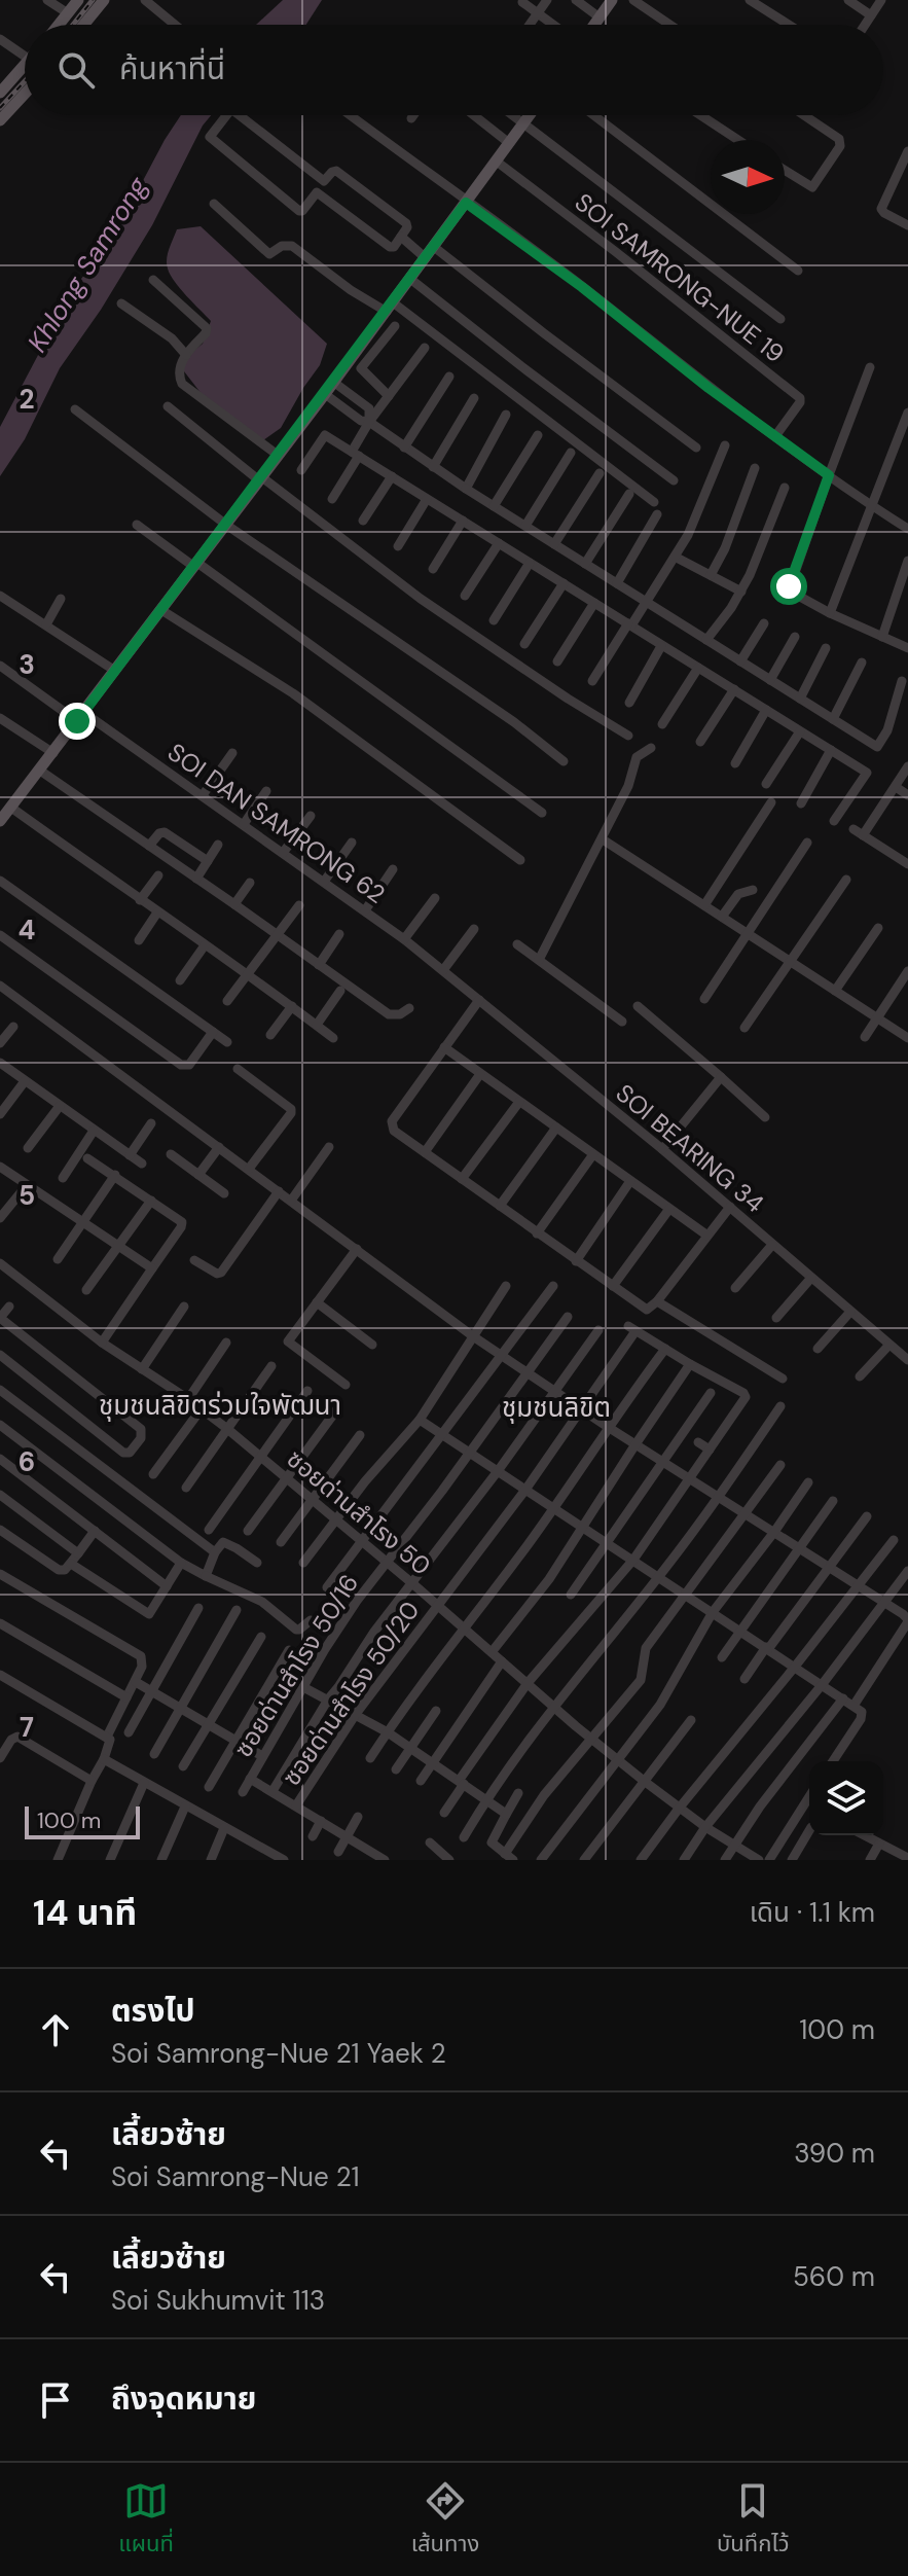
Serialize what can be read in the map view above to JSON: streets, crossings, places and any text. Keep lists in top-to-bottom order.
{
  "streets": {
    "street": [
      "SOI SAMRONG-NUE 19",
      "SOI DAN SAMRONG 62",
      "SOI BEARING 34",
      "ซอยด่านสำโรง 50",
      "ซอยด่านสำโรง 50/16",
      "ซอยด่านสำโรง 50/20"
    ]
  },
  "crossings": [
    ["SOI DAN SAMRONG 62", "SOI BEARING 34"],
    ["ซอยด่านสำโรง 50", "ซอยด่านสำโรง 50/16"],
    ["ซอยด่านสำโรง 50", "ซอยด่านสำโรง 50/20"]
  ],
  "districts": ["ชุมชนลิขิตร่วมใจพัฒนา", "ชุมชนลิขิต"],
  "water": ["Khlong Samrong"],
  "scale_bar": "100 m",
  "north": "right",
  "page": {
    "search": "ค้นหาที่นี่",
    "scale": "100 m",
    "heading": ["14 นาที", "เดิน · 1.1 km"],
    "list": [
      ["ตรงไป", "Soi Samrong-Nue 21 Yaek 2", "100 m"],
      ["เลี้ยวซ้าย", "Soi Samrong-Nue 21", "390 m"],
      ["เลี้ยวซ้าย", "Soi Sukhumvit 113", "560 m"],
      "ถึงจุดหมาย"
    ],
    "nav": ["แผนที่", "เส้นทาง", "บันทึกไว้"]
  },
  "grid": {
    "rows": [
      "2",
      "3",
      "4",
      "5",
      "6",
      "7"
    ]
  }
}
